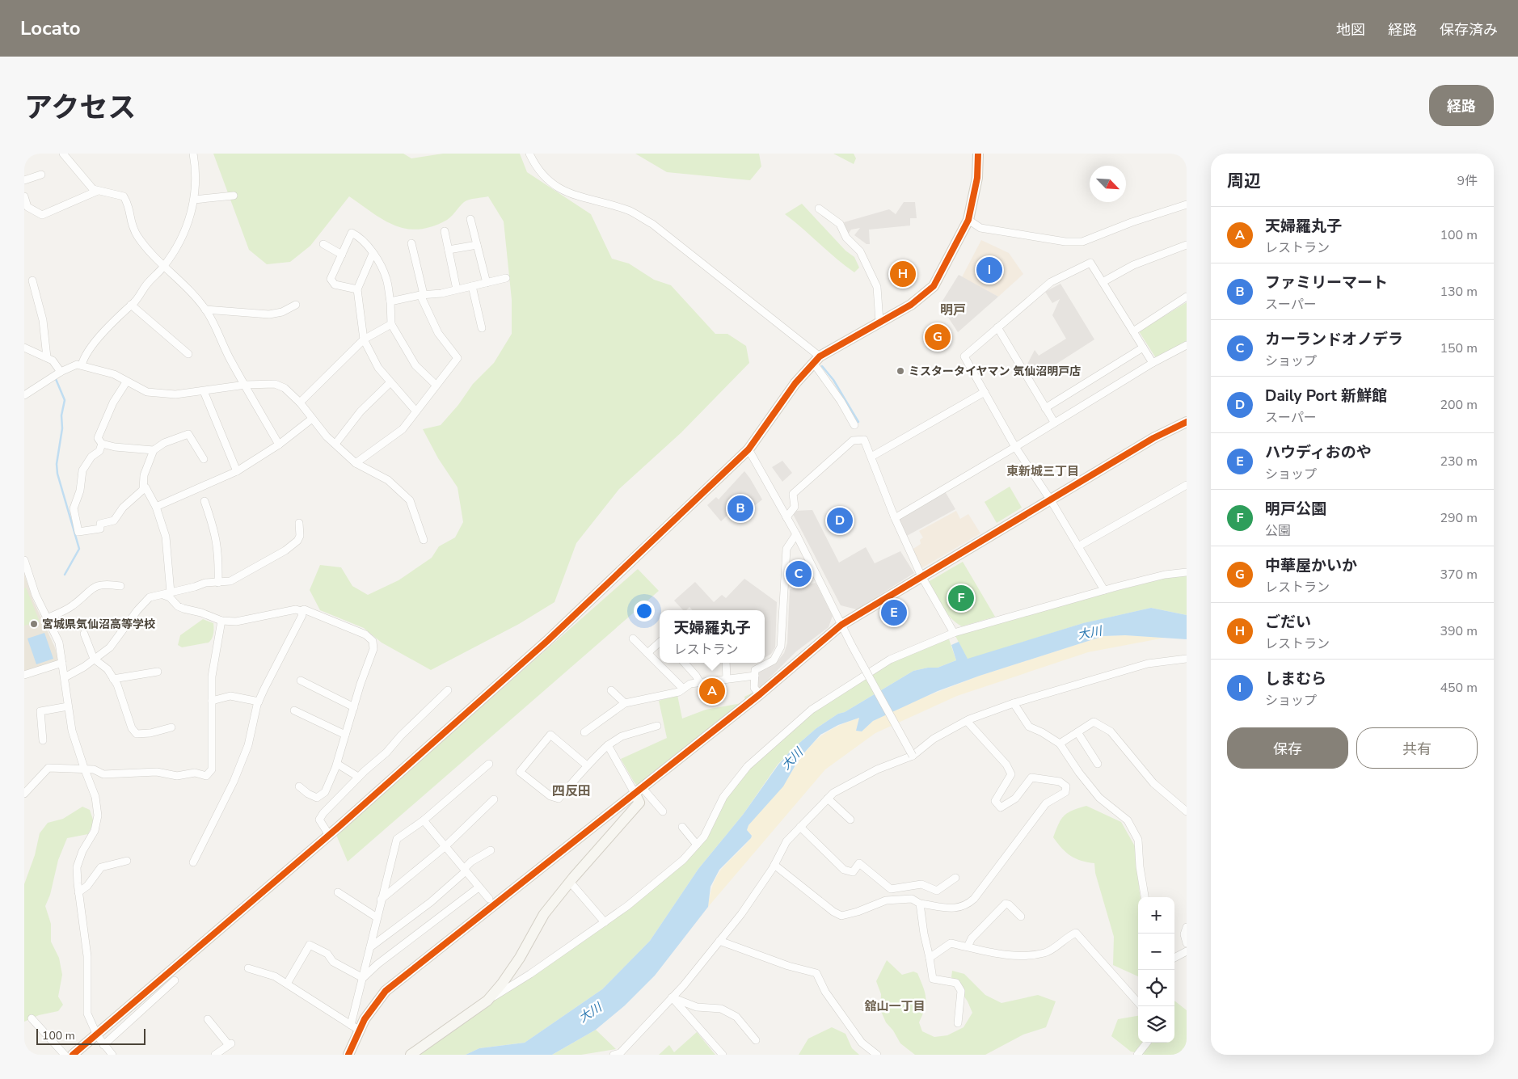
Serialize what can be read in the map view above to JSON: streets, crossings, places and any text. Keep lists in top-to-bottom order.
{
  "districts": [
    "明戸",
    "東新城三丁目",
    "四反田",
    "舘山一丁目"
  ],
  "water": ["大川"],
  "places": ["ミスタータイヤマン 気仙沼明戸店", "宮城県気仙沼高等学校"],
  "scale_bar": "100 m",
  "north": "bottom right",
  "page": {
    "header": "Locato",
    "nav": ["地図", "経路", "保存済み"],
    "title": "アクセス",
    "buttons": [
      "経路",
      ["保存", "共有"]
    ],
    "heading": ["周辺", "9件"],
    "list": [
      {
        "mark": "A",
        "name": "天婦羅丸子",
        "note": "レストラン",
        "value": "100 m"
      },
      {
        "mark": "B",
        "name": "ファミリーマート",
        "note": "スーパー",
        "value": "130 m"
      },
      {
        "mark": "C",
        "name": "カーランドオノデラ",
        "note": "ショップ",
        "value": "150 m"
      },
      {
        "mark": "D",
        "name": "Daily Port 新鮮館",
        "note": "スーパー",
        "value": "200 m"
      },
      {
        "mark": "E",
        "name": "ハウディおのや",
        "note": "ショップ",
        "value": "230 m"
      },
      {
        "mark": "F",
        "name": "明戸公園",
        "note": "公園",
        "value": "290 m"
      },
      {
        "mark": "G",
        "name": "中華屋かいか",
        "note": "レストラン",
        "value": "370 m"
      },
      {
        "mark": "H",
        "name": "ごだい",
        "note": "レストラン",
        "value": "390 m"
      },
      {
        "mark": "I",
        "name": "しまむら",
        "note": "ショップ",
        "value": "450 m"
      }
    ],
    "pins": [
      "I",
      "H",
      "G",
      "B",
      "D",
      "C",
      "F",
      "E",
      "A"
    ],
    "popup": ["天婦羅丸子", "レストラン"],
    "map_buttons": ["+", "−"],
    "scale": "100 m"
  }
}
